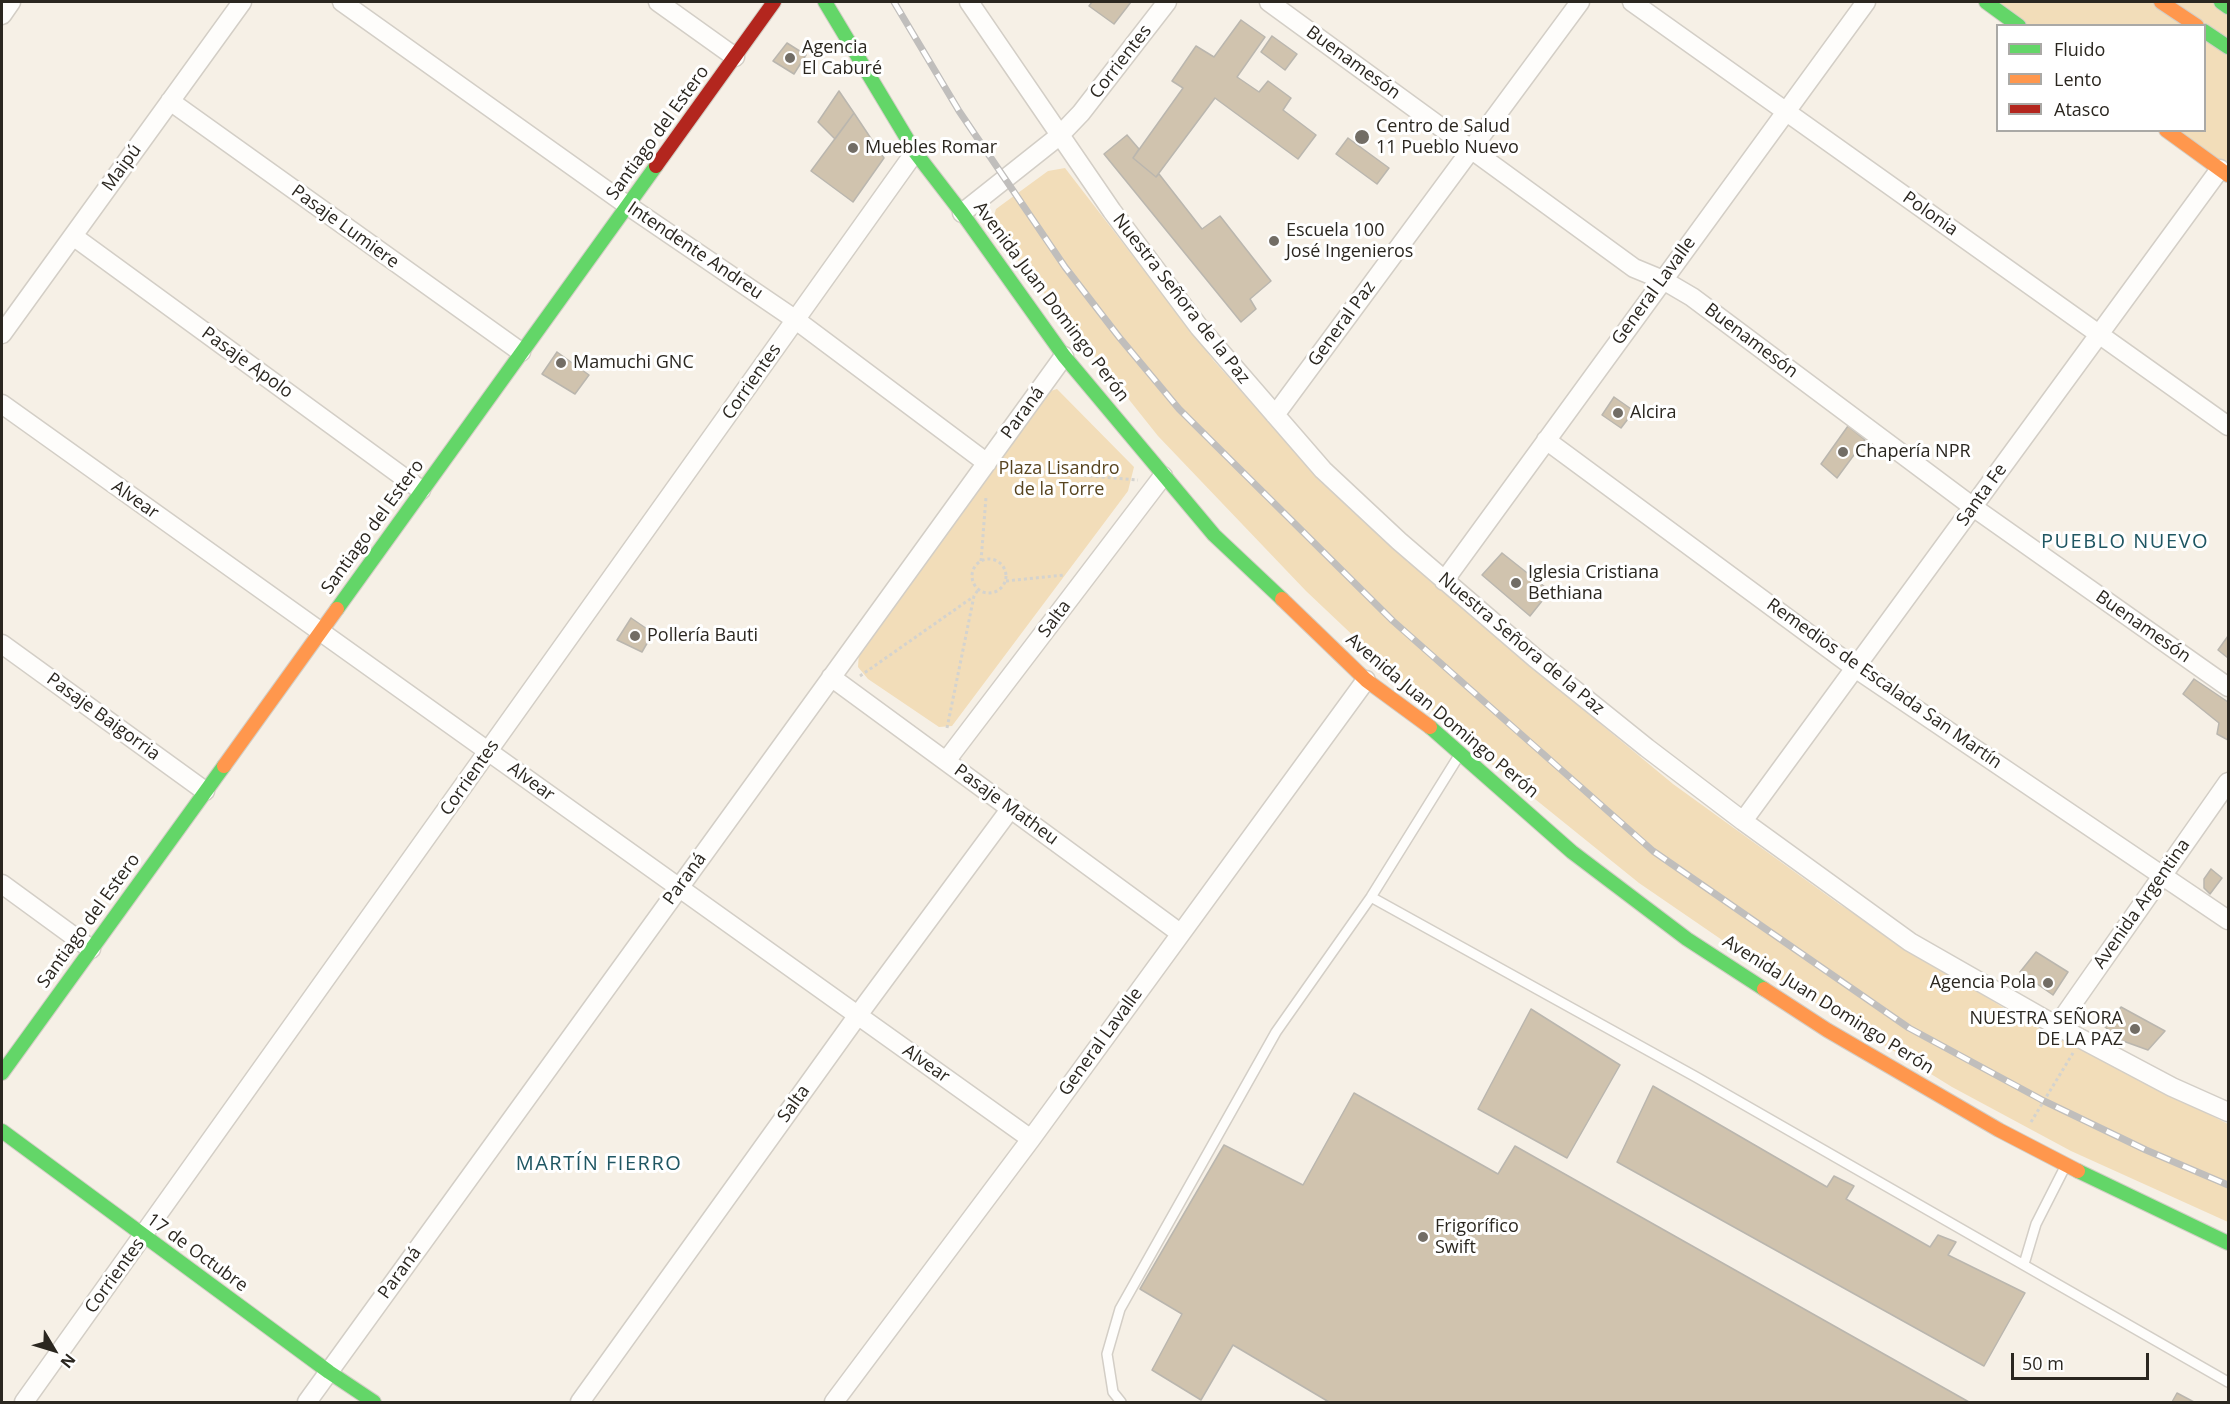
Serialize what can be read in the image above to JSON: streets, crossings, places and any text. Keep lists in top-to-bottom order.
{
  "streets": {
    "main road": ["Santiago del Estero", "Avenida Juan Domingo Perón", "17 de Octubre"],
    "street": [
      "Corrientes",
      "Buenamesón",
      "Maipú",
      "Polonia",
      "Pasaje Lumiere",
      "Intendente Andreu",
      "General Lavalle",
      "Nuestra Señora de la Paz",
      "General Paz",
      "Pasaje Apolo",
      "Paraná",
      "Santa Fe",
      "Alvear",
      "Salta",
      "Remedios de Escalada San Martín",
      "Pasaje Baigorria",
      "Pasaje Matheu",
      "Avenida Argentina"
    ]
  },
  "crossings": [
    ["Corrientes", "Intendente Andreu"],
    ["Corrientes", "Nuestra Señora de la Paz"],
    ["Corrientes", "Avenida Juan Domingo Perón"],
    ["Corrientes", "Alvear"],
    ["Corrientes", "17 de Octubre"],
    ["Buenamesón", "General Lavalle"],
    ["Buenamesón", "General Paz"],
    ["Buenamesón", "Santa Fe"],
    ["Santiago del Estero", "Pasaje Lumiere"],
    ["Santiago del Estero", "Intendente Andreu"],
    ["Santiago del Estero", "Pasaje Apolo"],
    ["Santiago del Estero", "Alvear"],
    ["Santiago del Estero", "Pasaje Baigorria"],
    ["Maipú", "Pasaje Lumiere"],
    ["Maipú", "Pasaje Apolo"],
    ["Polonia", "General Lavalle"],
    ["Polonia", "Santa Fe"],
    ["Intendente Andreu", "Paraná"],
    ["General Lavalle", "Nuestra Señora de la Paz"],
    ["General Lavalle", "Avenida Juan Domingo Perón"],
    ["General Lavalle", "Alvear"],
    ["General Lavalle", "Remedios de Escalada San Martín"],
    ["General Lavalle", "Pasaje Matheu"],
    ["Nuestra Señora de la Paz", "General Paz"],
    ["Nuestra Señora de la Paz", "Santa Fe"],
    ["Nuestra Señora de la Paz", "Avenida Argentina"],
    ["Avenida Juan Domingo Perón", "Paraná"],
    ["Avenida Juan Domingo Perón", "Salta"],
    ["Paraná", "Alvear"],
    ["Paraná", "Pasaje Matheu"],
    ["Paraná", "17 de Octubre"],
    ["Santa Fe", "Remedios de Escalada San Martín"],
    ["Alvear", "Salta"],
    ["Salta", "Pasaje Matheu"],
    ["Remedios de Escalada San Martín", "Avenida Argentina"]
  ],
  "districts": ["PUEBLO NUEVO", "MARTÍN FIERRO"],
  "parks": ["Plaza Lisandro de la Torre"],
  "places": [
    "Agencia El Caburé",
    "Centro de Salud 11 Pueblo Nuevo",
    "Muebles Romar",
    "Escuela 100 José Ingenieros",
    "Mamuchi GNC",
    "Alcira",
    "Chapería NPR",
    "Iglesia Cristiana Bethiana",
    "Pollería Bauti",
    "Agencia Pola",
    "NUESTRA SEÑORA DE LA PAZ",
    "Frigorífico Swift"
  ],
  "legend": ["Fluido", "Lento", "Atasco"],
  "scale_bar": "50 m",
  "north": "bottom right"
}
